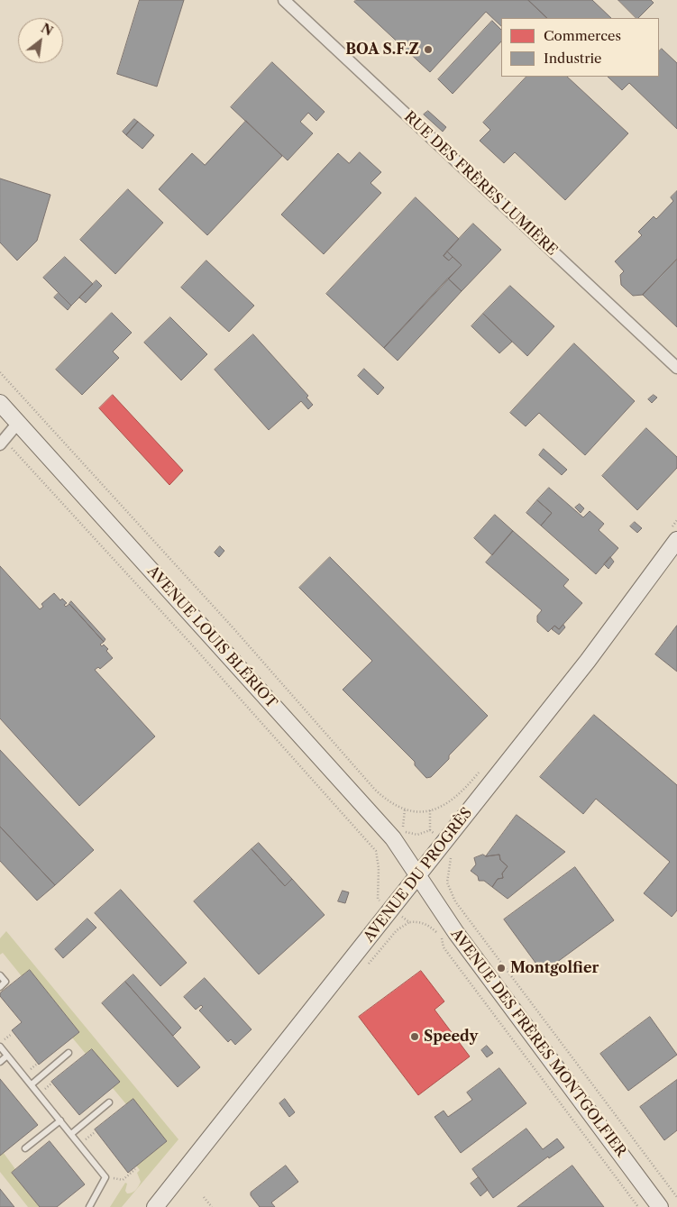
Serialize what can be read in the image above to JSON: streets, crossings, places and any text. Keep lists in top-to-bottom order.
{
  "streets": {
    "street": [
      "RUE DES FRÈRES LUMIÈRE",
      "AVENUE LOUIS BLÉRIOT",
      "AVENUE DU PROGRÈS",
      "AVENUE DES FRÈRES MONTGOLFIER"
    ]
  },
  "crossings": [
    ["AVENUE LOUIS BLÉRIOT", "AVENUE DU PROGRÈS"],
    ["AVENUE LOUIS BLÉRIOT", "AVENUE DES FRÈRES MONTGOLFIER"],
    ["AVENUE DU PROGRÈS", "AVENUE DES FRÈRES MONTGOLFIER"]
  ],
  "places": ["BOA S.F.Z", "Montgolfier", "Speedy"],
  "legend": ["Commerces", "Industrie"],
  "north": "top right"
}
